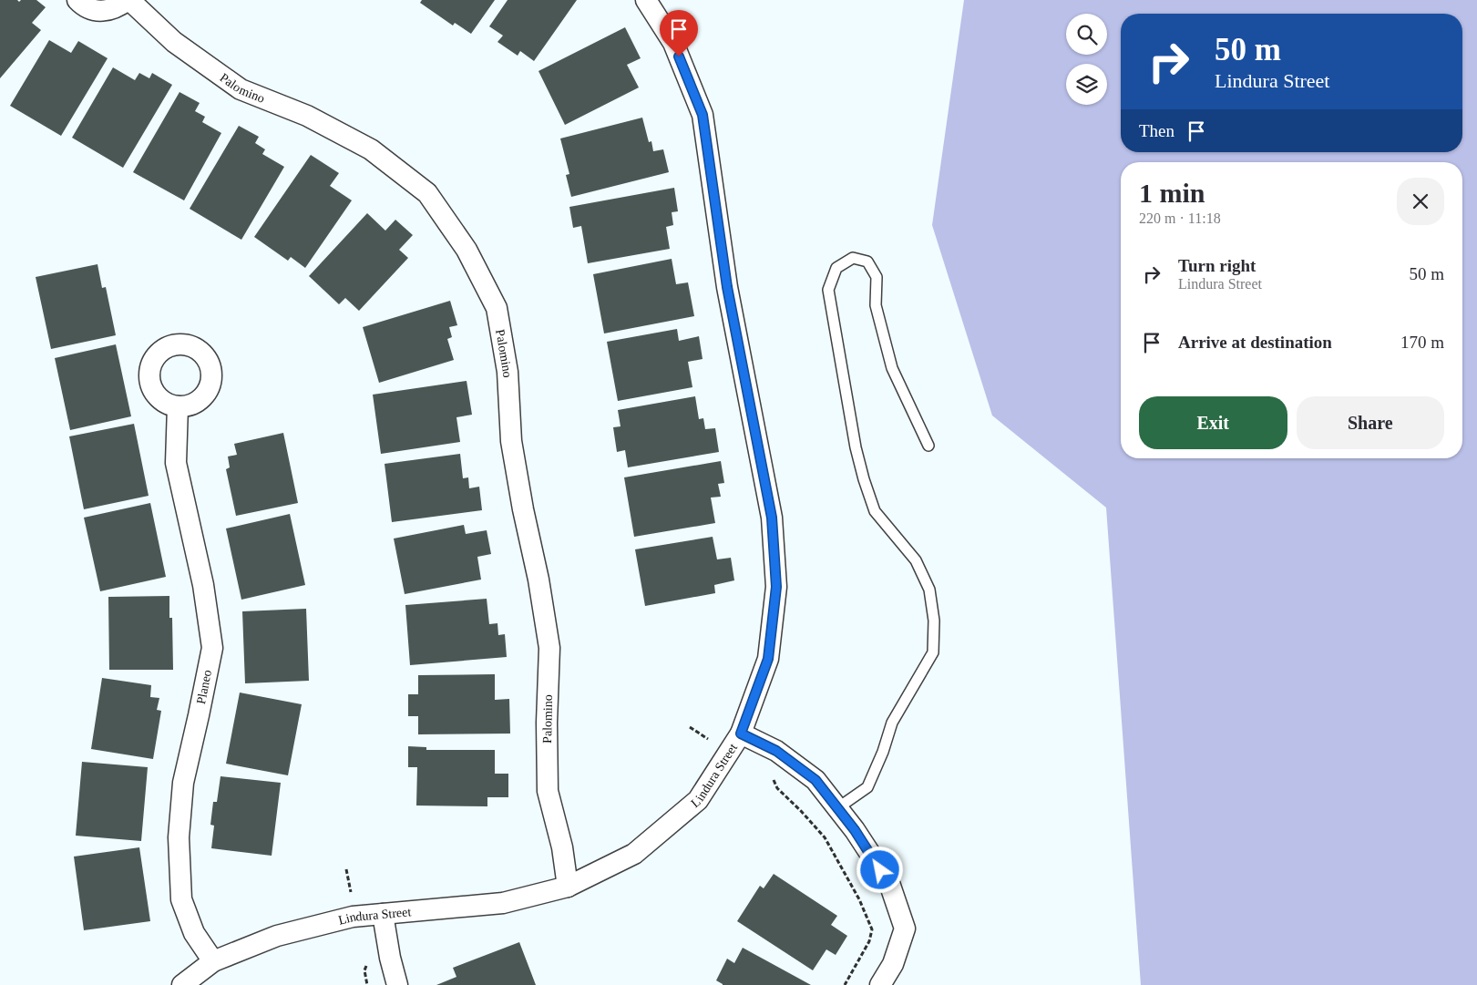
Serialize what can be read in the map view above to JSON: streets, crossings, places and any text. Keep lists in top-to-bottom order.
{
  "streets": {
    "street": ["Palomino", "Planeo", "Lindura Street"]
  },
  "crossings": [
    ["Palomino", "Lindura Street"],
    ["Planeo", "Lindura Street"]
  ],
  "page": {
    "turn": ["50 m", "Lindura Street"],
    "then": "Then",
    "heading": ["1 min", "220 m · 11:18"],
    "list": [
      {
        "name": "Turn right",
        "note": "Lindura Street",
        "value": "50 m"
      },
      {
        "name": "Arrive at destination",
        "value": "170 m"
      }
    ],
    "buttons": ["Exit", "Share"]
  }
}
